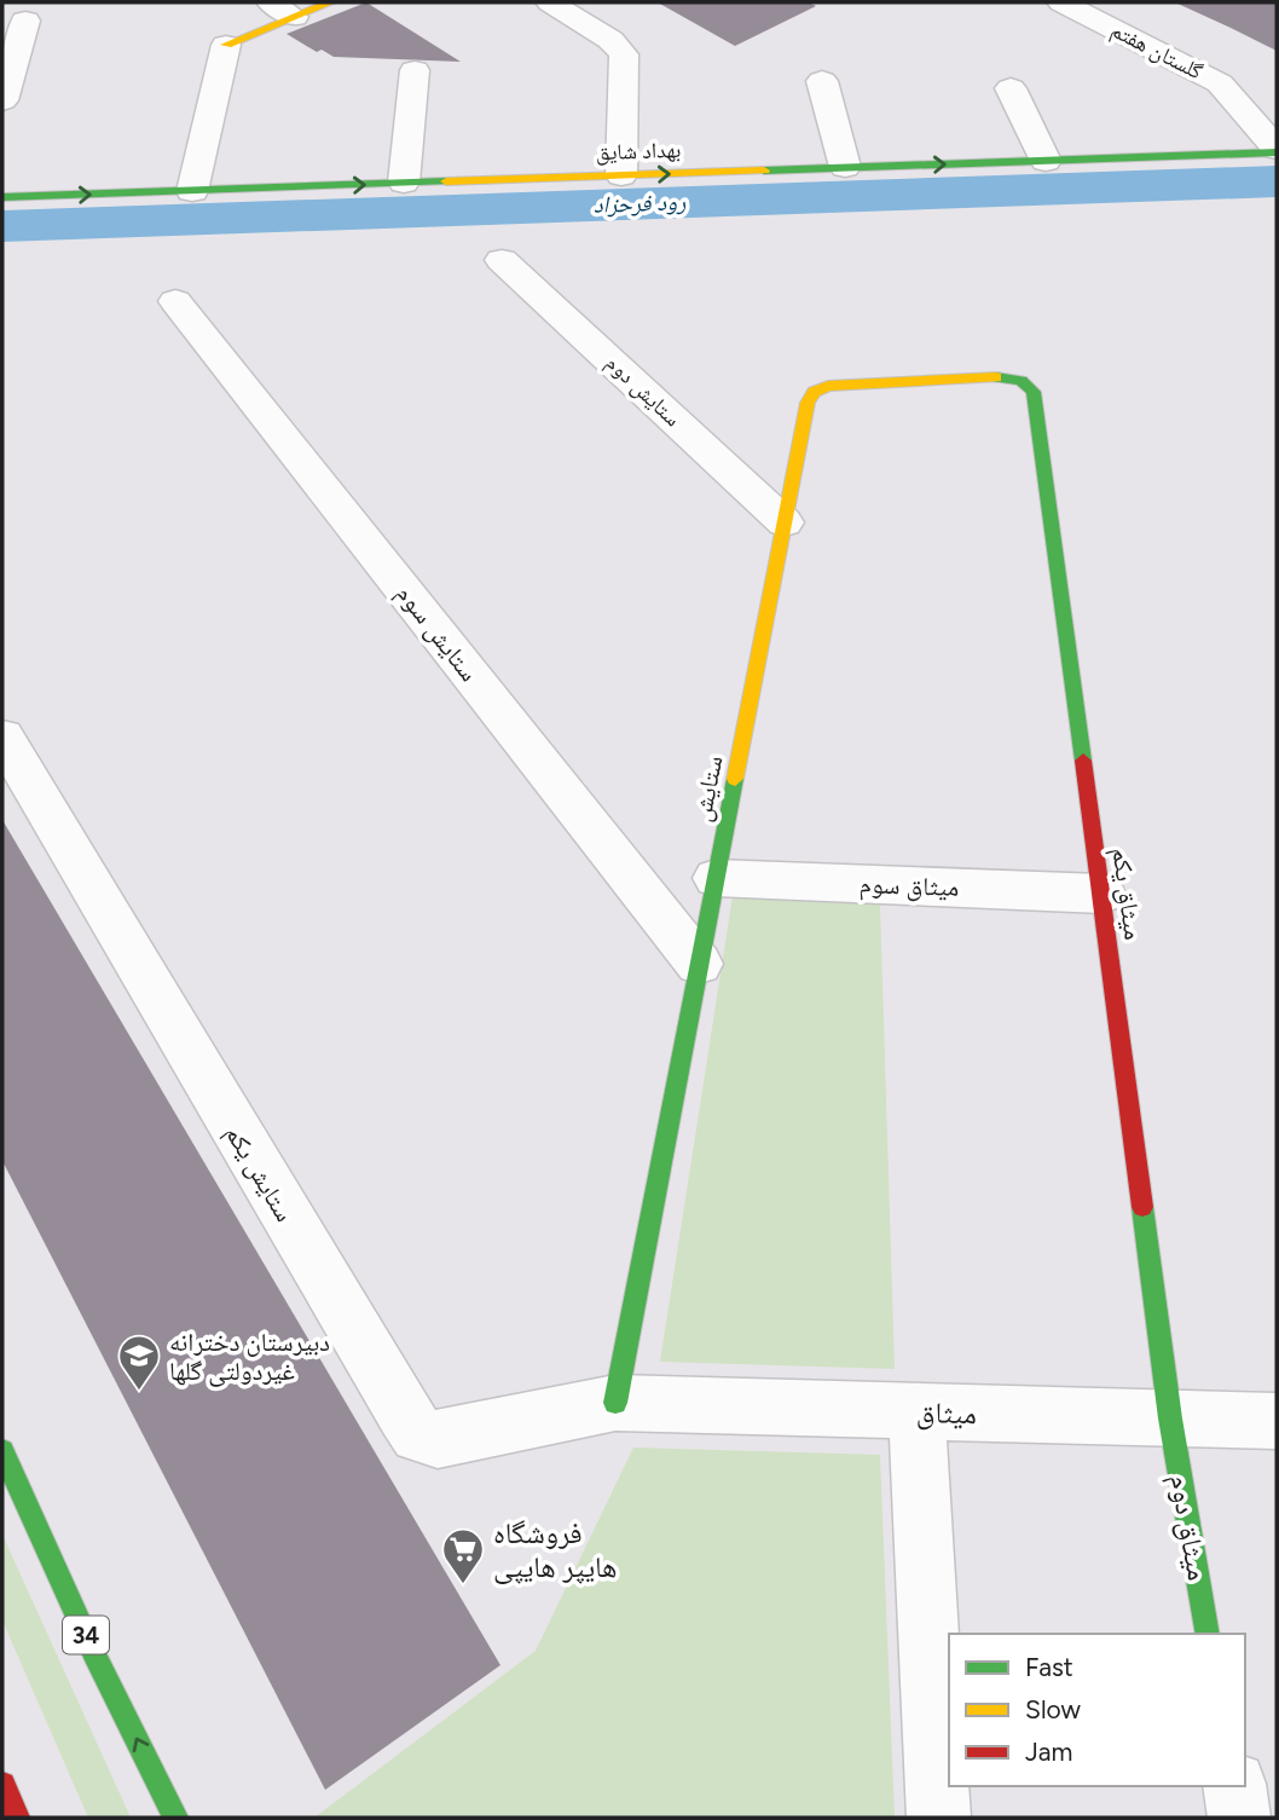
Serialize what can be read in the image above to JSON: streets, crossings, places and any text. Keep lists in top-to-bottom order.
{
  "streets": {
    "main road": [
      "بهداد شایق",
      "ستایش",
      "میثاق یکم",
      "میثاق دوم",
      "34"
    ],
    "street": [
      "گلستان هفتم",
      "ستایش دوم",
      "ستایش سوم",
      "میثاق سوم",
      "ستایش یکم",
      "میثاق"
    ]
  },
  "crossings": [
    ["گلستان هفتم", "بهداد شایق"],
    ["ستایش دوم", "ستایش"],
    ["ستایش سوم", "ستایش"],
    ["ستایش", "میثاق سوم"],
    ["ستایش", "میثاق یکم"],
    ["ستایش", "ستایش یکم"],
    ["ستایش", "میثاق"],
    ["میثاق سوم", "میثاق یکم"],
    ["میثاق یکم", "میثاق"],
    ["میثاق یکم", "میثاق دوم"],
    ["ستایش یکم", "میثاق"],
    ["میثاق", "میثاق دوم"]
  ],
  "one_way": ["بهداد شایق"],
  "water": ["رود فرحزاد"],
  "places": {
    "school or university": ["دبیرستان دخترانه غیردولتی گلها"],
    "supermarket": ["فروشگاه هایپر هایپی"]
  },
  "legend": ["Fast", "Slow", "Jam"]
}
